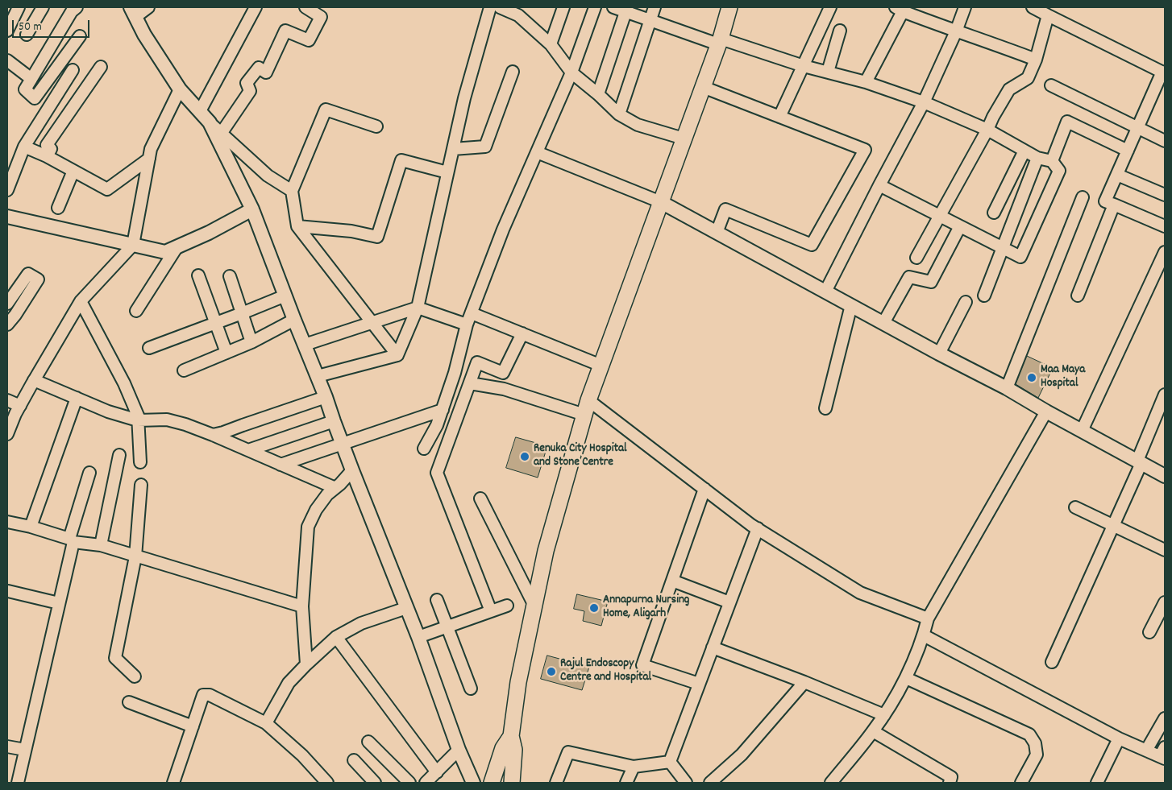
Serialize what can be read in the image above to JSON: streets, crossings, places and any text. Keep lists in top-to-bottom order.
{
  "places": [
    "Maa Maya Hospital",
    "Renuka City Hospital and Stone Centre",
    "Annapurna Nursing Home, Aligarh",
    "Rajul Endoscopy Centre and Hospital"
  ],
  "scale_bar": "50 m"
}
